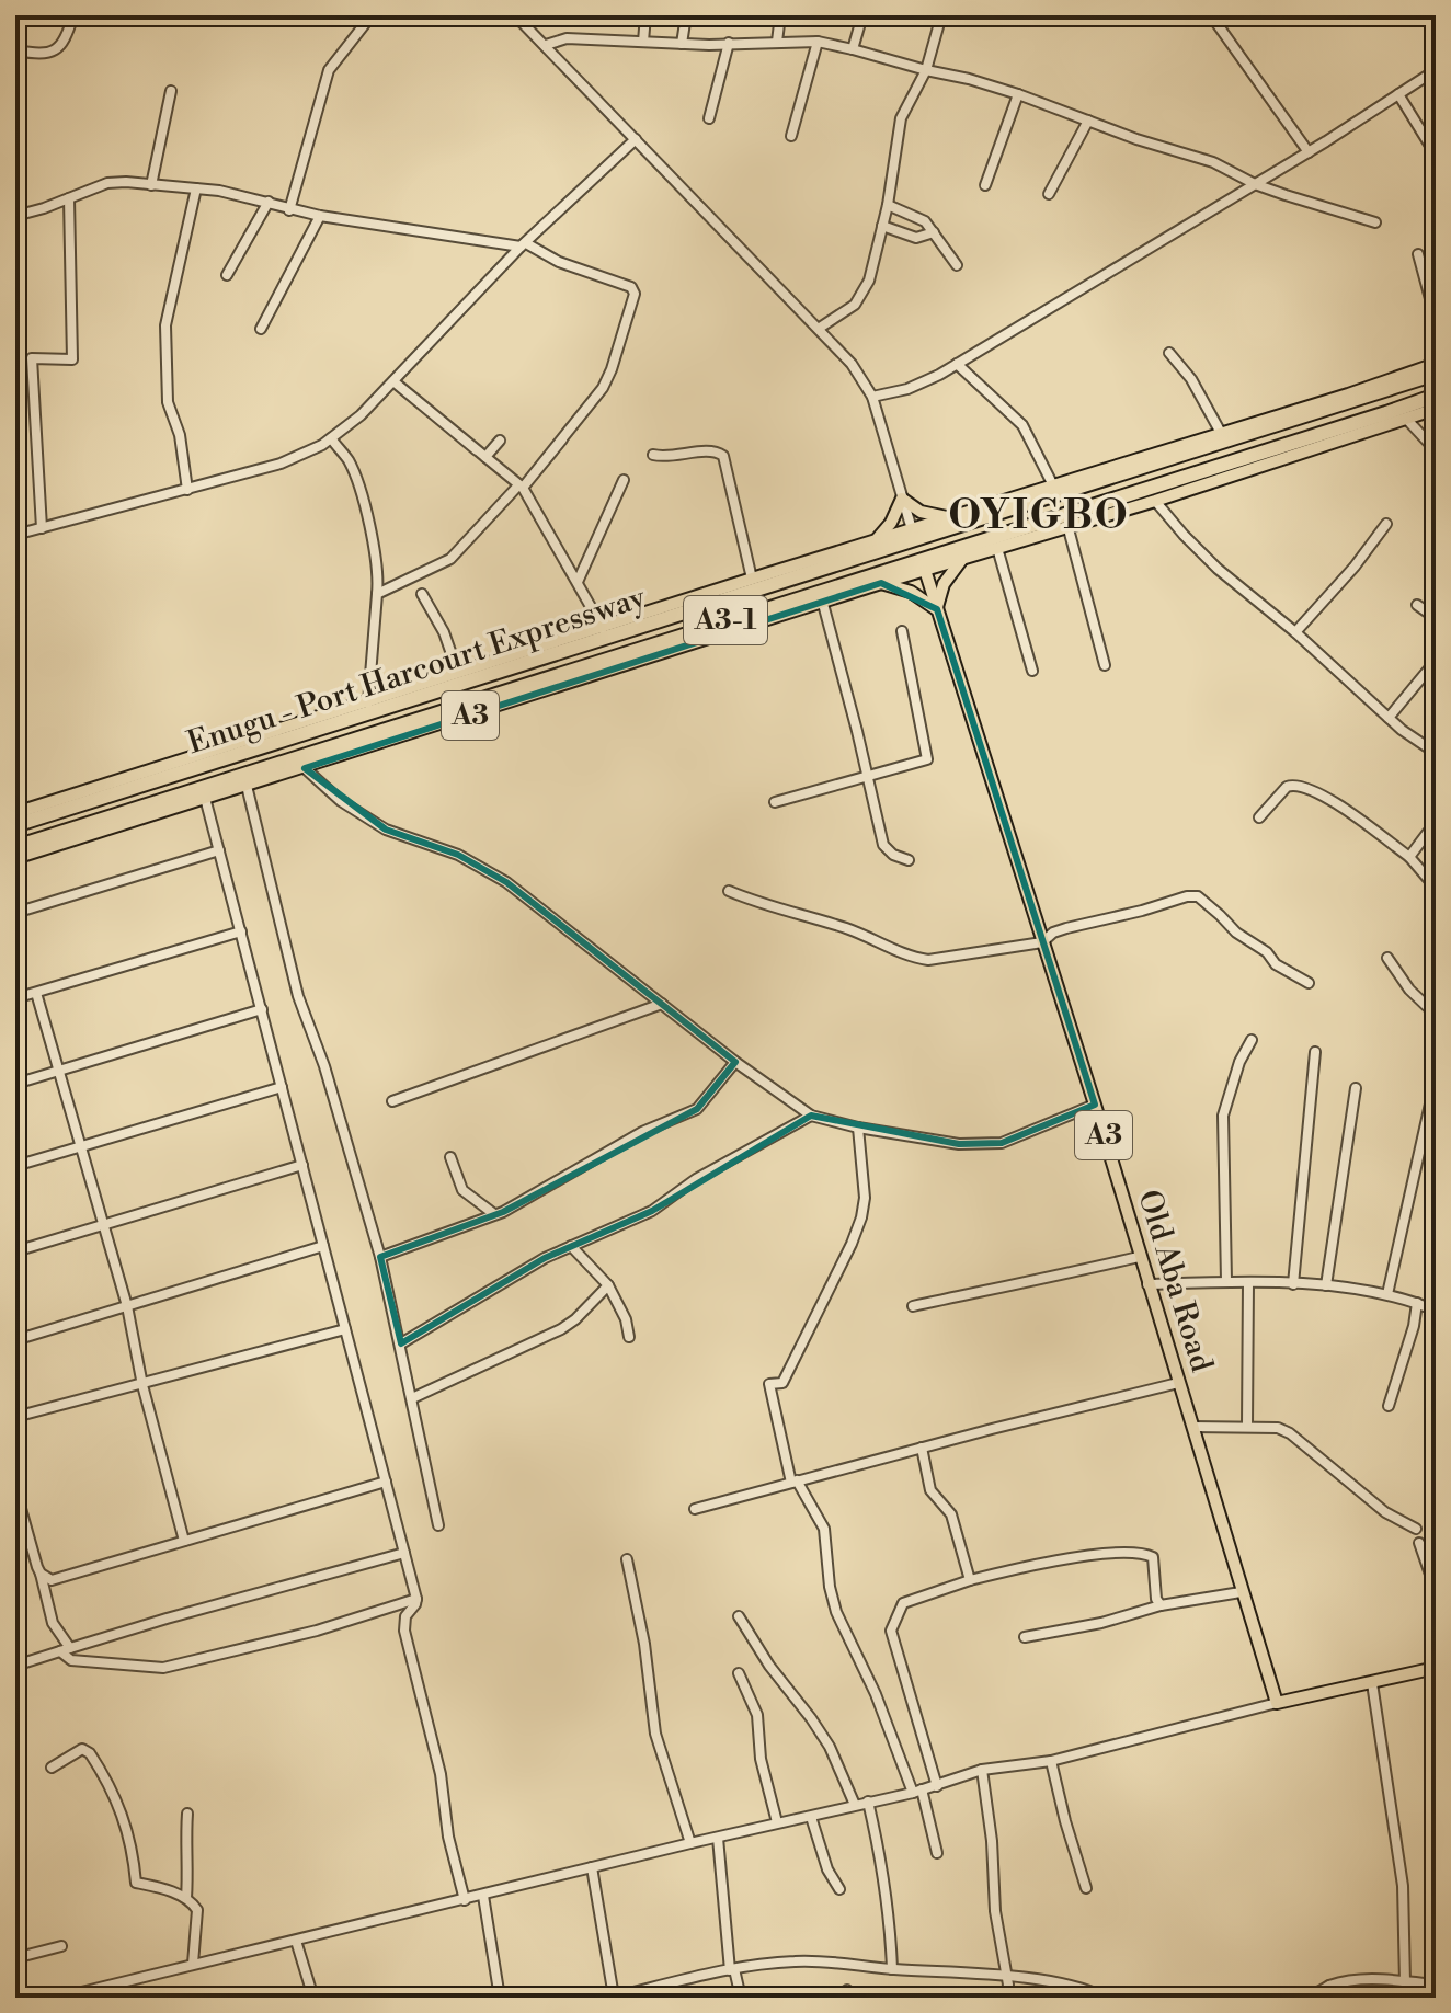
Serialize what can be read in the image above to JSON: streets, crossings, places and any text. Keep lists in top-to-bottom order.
{
  "streets": {
    "highway": ["A3-1", "Enugu - Port Harcourt Expressway"],
    "main road": ["A3", "Old Aba Road"]
  },
  "crossings": [
    ["Enugu - Port Harcourt Expressway", "Old Aba Road"]
  ],
  "districts": ["OYIGBO"]
}
